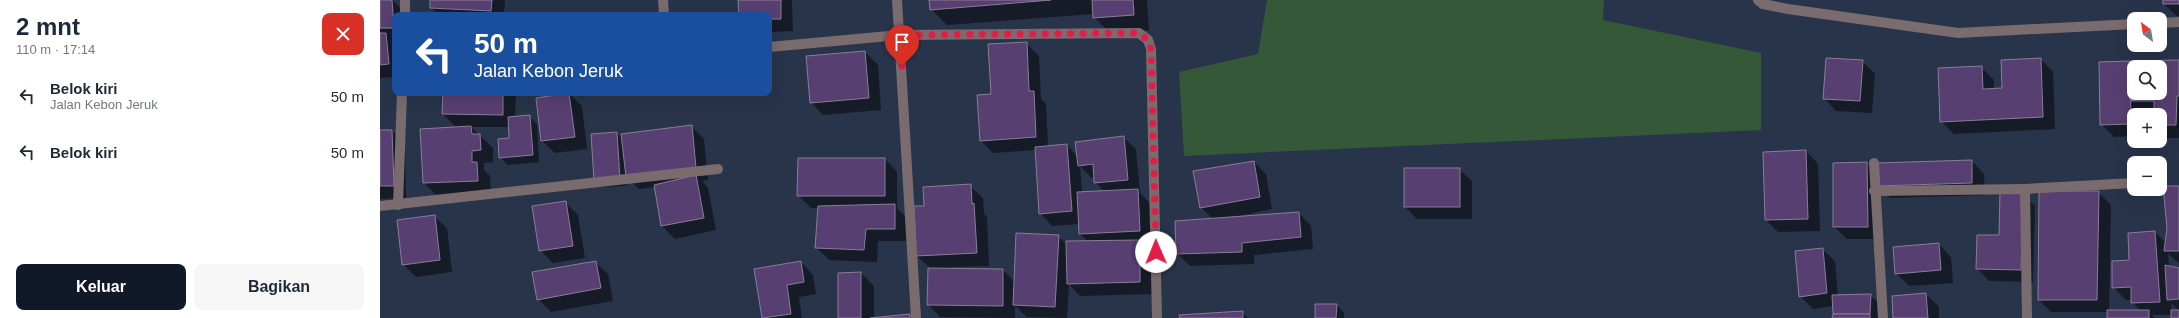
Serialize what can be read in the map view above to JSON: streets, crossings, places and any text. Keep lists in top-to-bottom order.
{
  "north": "top left",
  "page": {
    "heading": ["2 mnt", "110 m · 17:14"],
    "map_buttons": ["+", "−"],
    "turn": ["50 m", "Jalan Kebon Jeruk"],
    "list": [
      {
        "name": "Belok kiri",
        "note": "Jalan Kebon Jeruk",
        "value": "50 m"
      },
      {
        "name": "Belok kiri",
        "value": "50 m"
      }
    ],
    "buttons": ["Keluar", "Bagikan"]
  }
}
